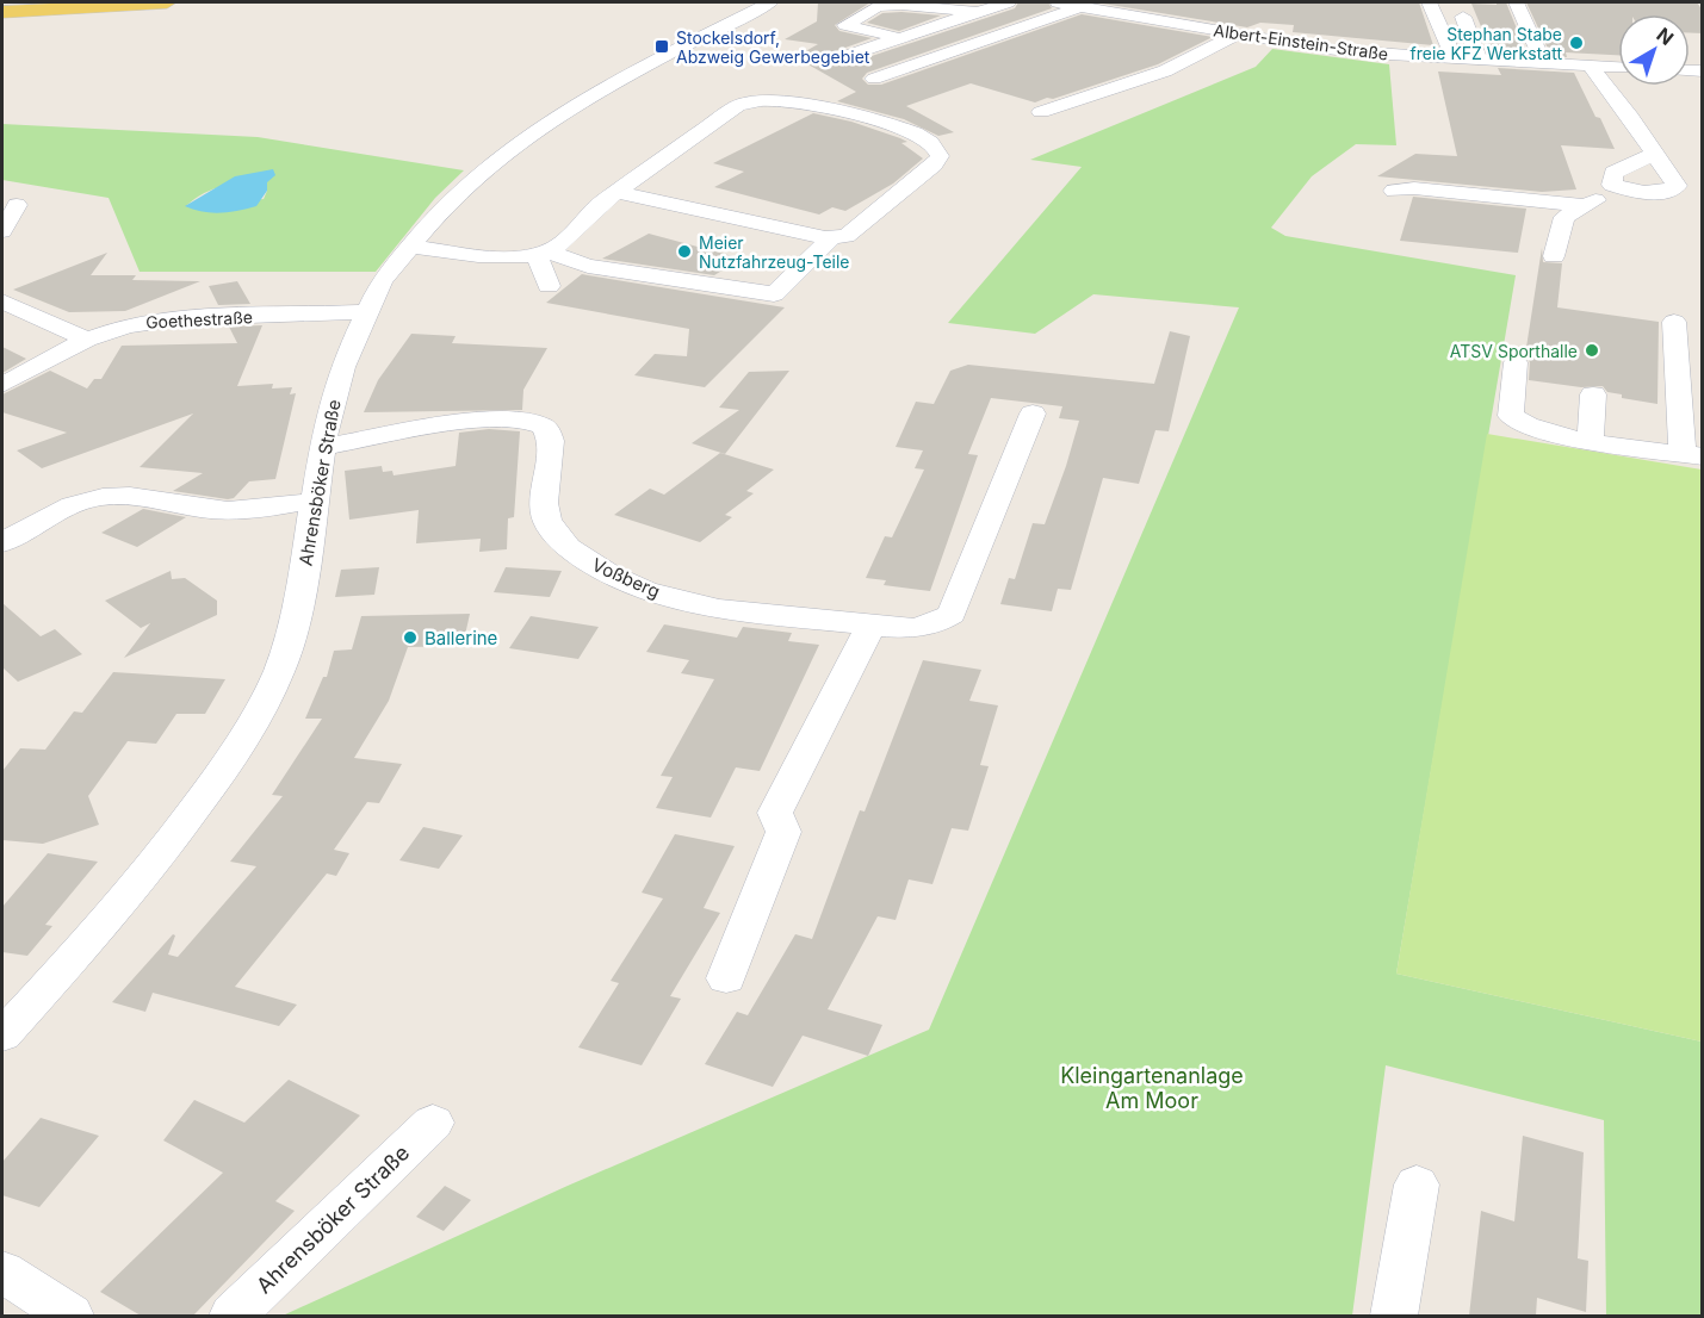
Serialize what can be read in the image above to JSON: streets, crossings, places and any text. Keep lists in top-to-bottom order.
{
  "streets": {
    "street": [
      "Albert-Einstein-Straße",
      "Goethestraße",
      "Ahrensböker Straße",
      "Voßberg"
    ]
  },
  "crossings": [
    ["Goethestraße", "Ahrensböker Straße"],
    ["Ahrensböker Straße", "Voßberg"]
  ],
  "parks": ["Kleingartenanlage Am Moor"],
  "places": {
    "other": [
      "Stephan Stabe freie KFZ Werkstatt",
      "Meier Nutzfahrzeug-Teile",
      "ATSV Sporthalle",
      "Ballerine"
    ],
    "transit": ["Stockelsdorf, Abzweig Gewerbegebiet"]
  },
  "north": "top right"
}
